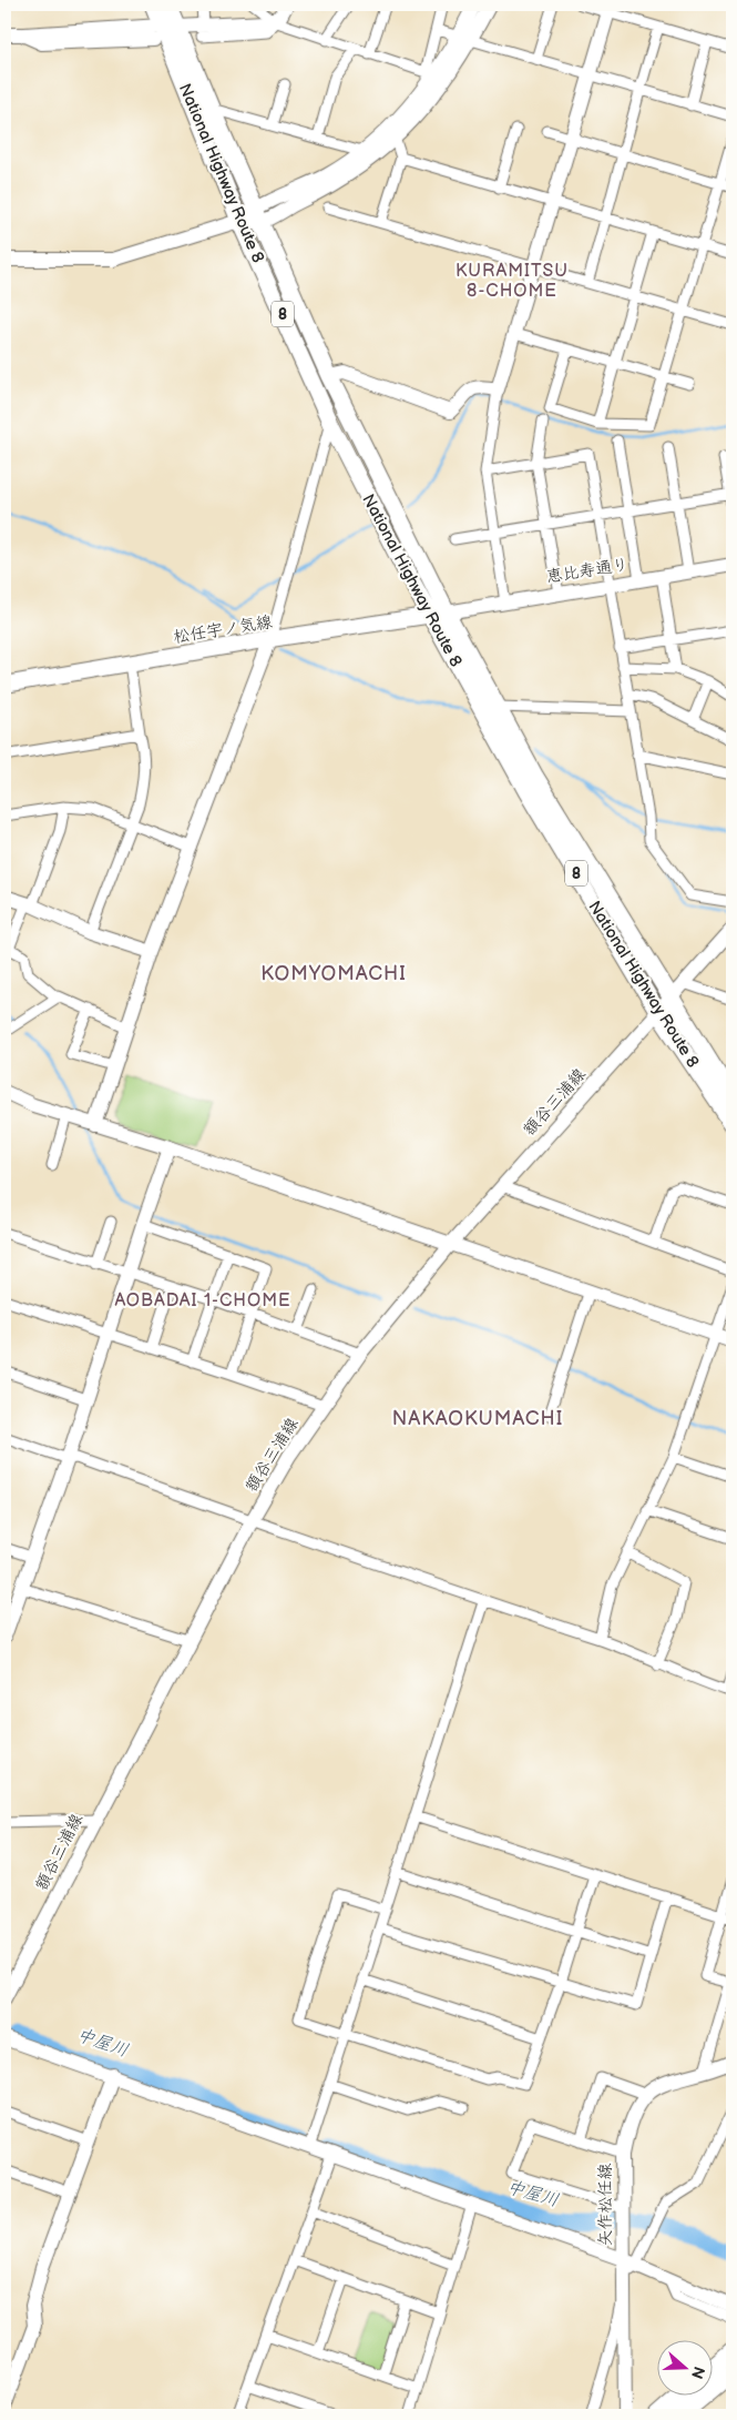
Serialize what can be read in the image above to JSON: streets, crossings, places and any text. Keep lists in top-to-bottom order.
{
  "streets": {
    "highway": ["National Highway Route 8", "8"],
    "main road": ["松任宇ノ気線"],
    "street": ["恵比寿通り", "額谷三浦線", "矢作松任線"]
  },
  "crossings": [
    ["National Highway Route 8", "恵比寿通り"],
    ["National Highway Route 8", "松任宇ノ気線"],
    ["National Highway Route 8", "額谷三浦線"],
    ["恵比寿通り", "松任宇ノ気線"]
  ],
  "districts": [
    "KURAMITSU 8-CHOME",
    "KOMYOMACHI",
    "AOBADAI 1-CHOME",
    "NAKAOKUMACHI"
  ],
  "water": ["中屋川"],
  "north": "right"
}
